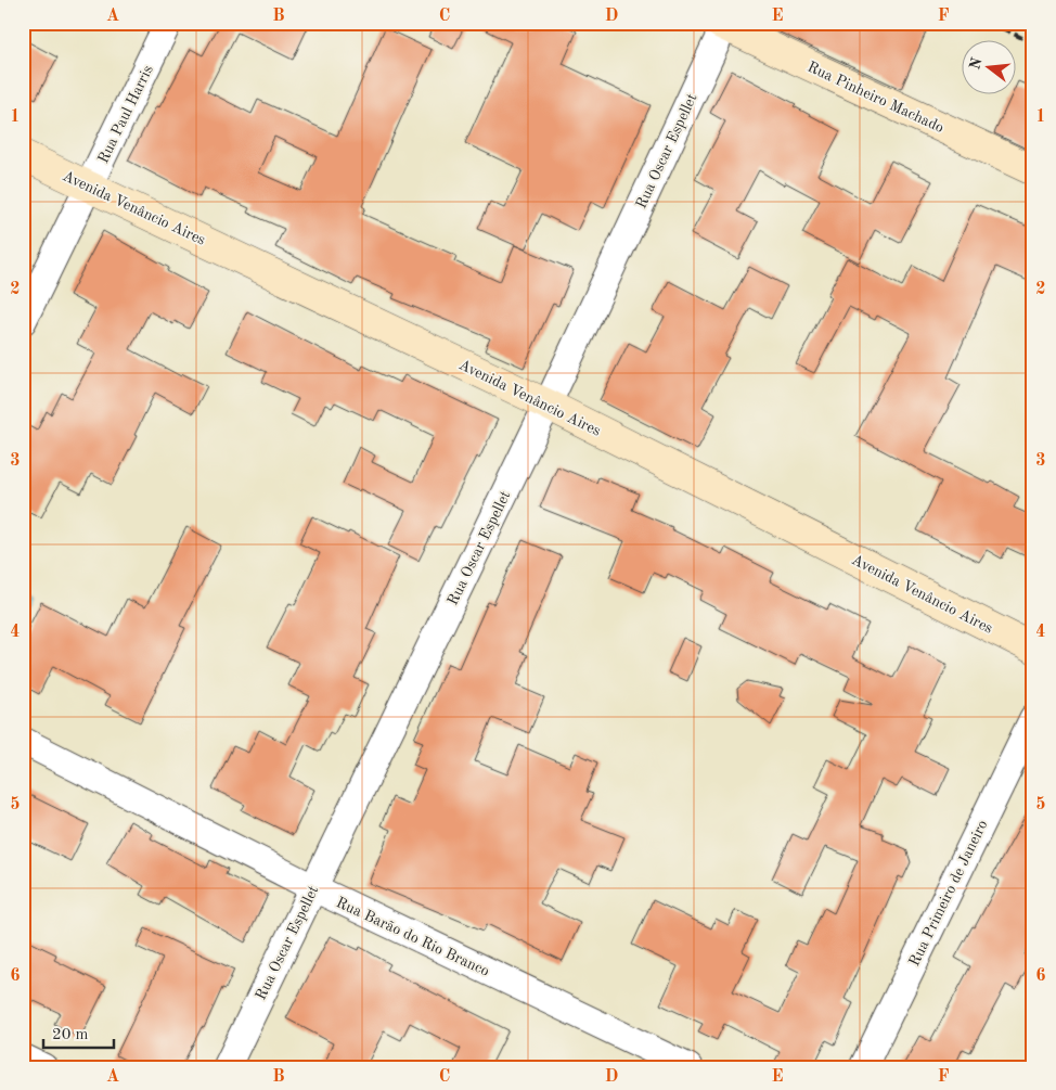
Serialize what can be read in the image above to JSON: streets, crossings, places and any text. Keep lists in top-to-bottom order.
{
  "streets": {
    "street": [
      "Rua Pinheiro Machado",
      "Rua Paul Harris",
      "Rua Oscar Espellet",
      "Avenida Venâncio Aires",
      "Rua Primeiro de Janeiro",
      "Rua Barão do Rio Branco"
    ]
  },
  "crossings": [
    ["Rua Pinheiro Machado", "Rua Oscar Espellet"],
    ["Rua Paul Harris", "Avenida Venâncio Aires"],
    ["Rua Oscar Espellet", "Avenida Venâncio Aires"],
    ["Rua Oscar Espellet", "Rua Barão do Rio Branco"]
  ],
  "scale_bar": "20 m",
  "north": "left",
  "grid": {
    "columns": [
      "A",
      "B",
      "C",
      "D",
      "E",
      "F"
    ],
    "rows": [
      "1",
      "2",
      "3",
      "4",
      "5",
      "6"
    ]
  }
}
